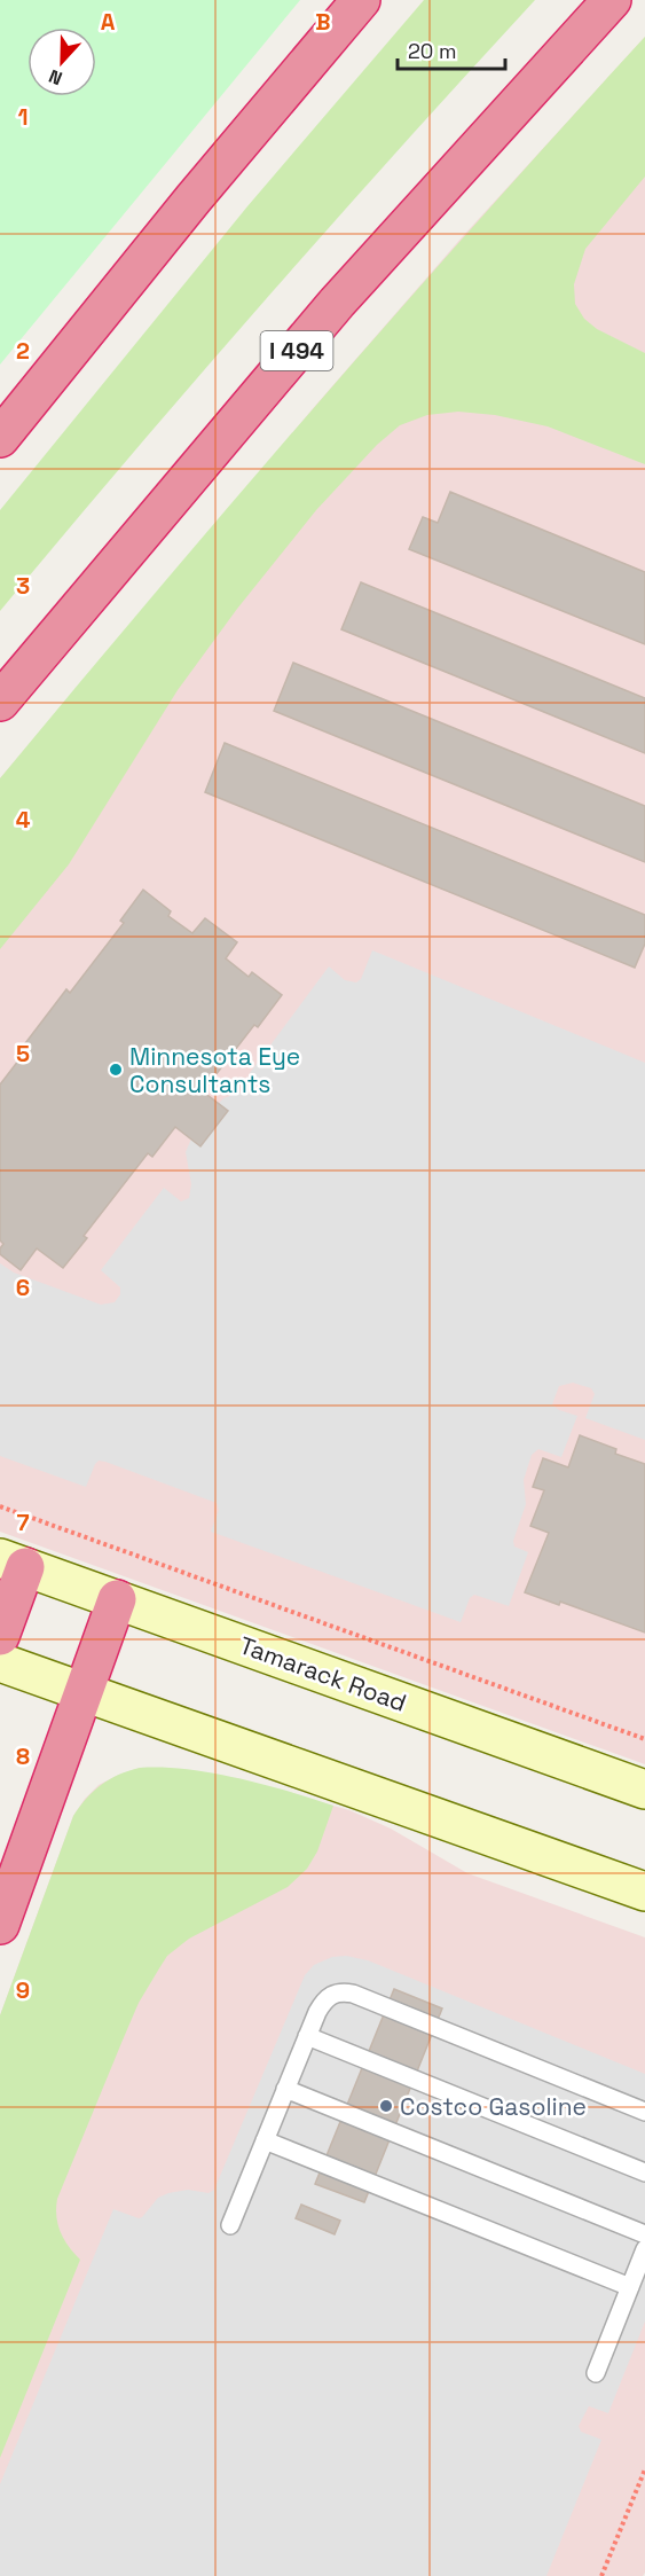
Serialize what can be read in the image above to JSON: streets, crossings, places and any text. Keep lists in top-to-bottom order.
{
  "streets": {
    "highway": ["I 494"],
    "street": ["Tamarack Road"]
  },
  "places": ["Minnesota Eye Consultants", "Costco Gasoline"],
  "scale_bar": "20 m",
  "north": "bottom",
  "grid": {
    "columns": ["A", "B"],
    "rows": [
      "1",
      "2",
      "3",
      "4",
      "5",
      "6",
      "7",
      "8",
      "9"
    ]
  }
}
